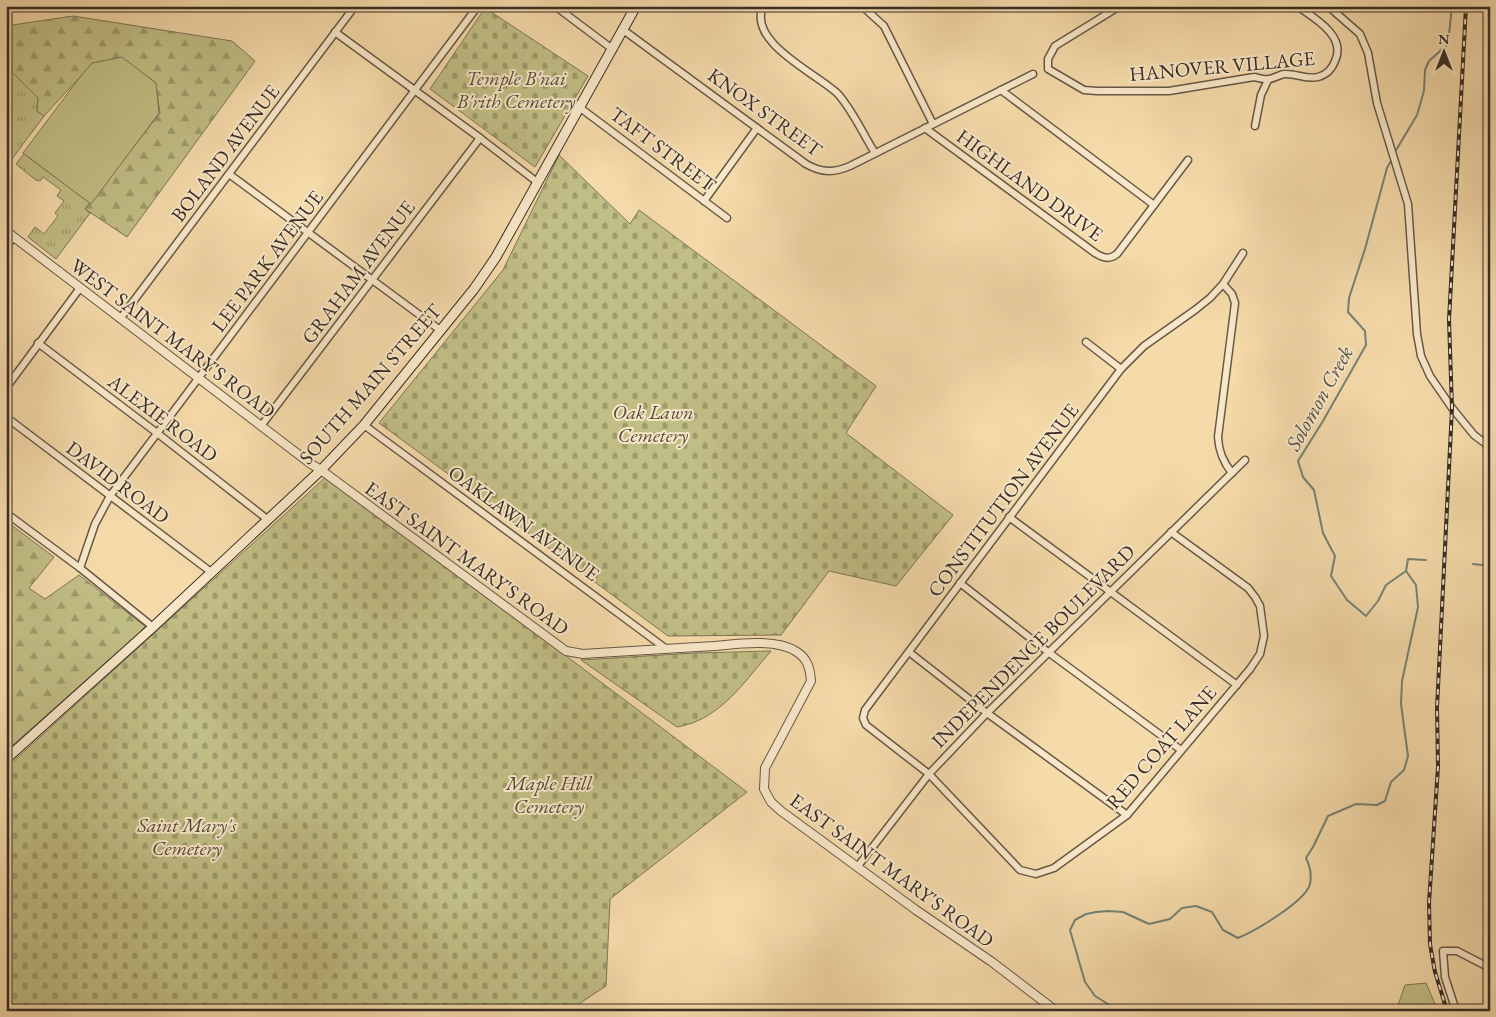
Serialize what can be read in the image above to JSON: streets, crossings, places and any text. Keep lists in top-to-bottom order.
{
  "streets": {
    "main road": ["SOUTH MAIN STREET"],
    "street": [
      "HANOVER VILLAGE",
      "KNOX STREET",
      "TAFT STREET",
      "BOLAND AVENUE",
      "HIGHLAND DRIVE",
      "LEE PARK AVENUE",
      "GRAHAM AVENUE",
      "WEST SAINT MARY'S ROAD",
      "ALEXIE ROAD",
      "DAVID ROAD",
      "CONSTITUTION AVENUE",
      "OAKLAWN AVENUE",
      "EAST SAINT MARY'S ROAD",
      "INDEPENDENCE BOULEVARD",
      "RED COAT LANE"
    ]
  },
  "crossings": [
    ["KNOX STREET", "HIGHLAND DRIVE"],
    ["KNOX STREET", "SOUTH MAIN STREET"],
    ["TAFT STREET", "SOUTH MAIN STREET"],
    ["BOLAND AVENUE", "WEST SAINT MARY'S ROAD"],
    ["LEE PARK AVENUE", "WEST SAINT MARY'S ROAD"],
    ["LEE PARK AVENUE", "ALEXIE ROAD"],
    ["LEE PARK AVENUE", "DAVID ROAD"],
    ["GRAHAM AVENUE", "WEST SAINT MARY'S ROAD"],
    ["WEST SAINT MARY'S ROAD", "SOUTH MAIN STREET"],
    ["WEST SAINT MARY'S ROAD", "EAST SAINT MARY'S ROAD"],
    ["SOUTH MAIN STREET", "ALEXIE ROAD"],
    ["SOUTH MAIN STREET", "DAVID ROAD"],
    ["SOUTH MAIN STREET", "OAKLAWN AVENUE"],
    ["SOUTH MAIN STREET", "EAST SAINT MARY'S ROAD"],
    ["CONSTITUTION AVENUE", "INDEPENDENCE BOULEVARD"],
    ["CONSTITUTION AVENUE", "RED COAT LANE"],
    ["OAKLAWN AVENUE", "EAST SAINT MARY'S ROAD"],
    ["EAST SAINT MARY'S ROAD", "INDEPENDENCE BOULEVARD"],
    ["INDEPENDENCE BOULEVARD", "RED COAT LANE"]
  ],
  "water": ["Solomon Creek"],
  "parks": [
    "Temple B'nai B'rith Cemetery",
    "Oak Lawn Cemetery",
    "Maple Hill Cemetery",
    "Saint Mary's Cemetery"
  ],
  "north": "top"
}
